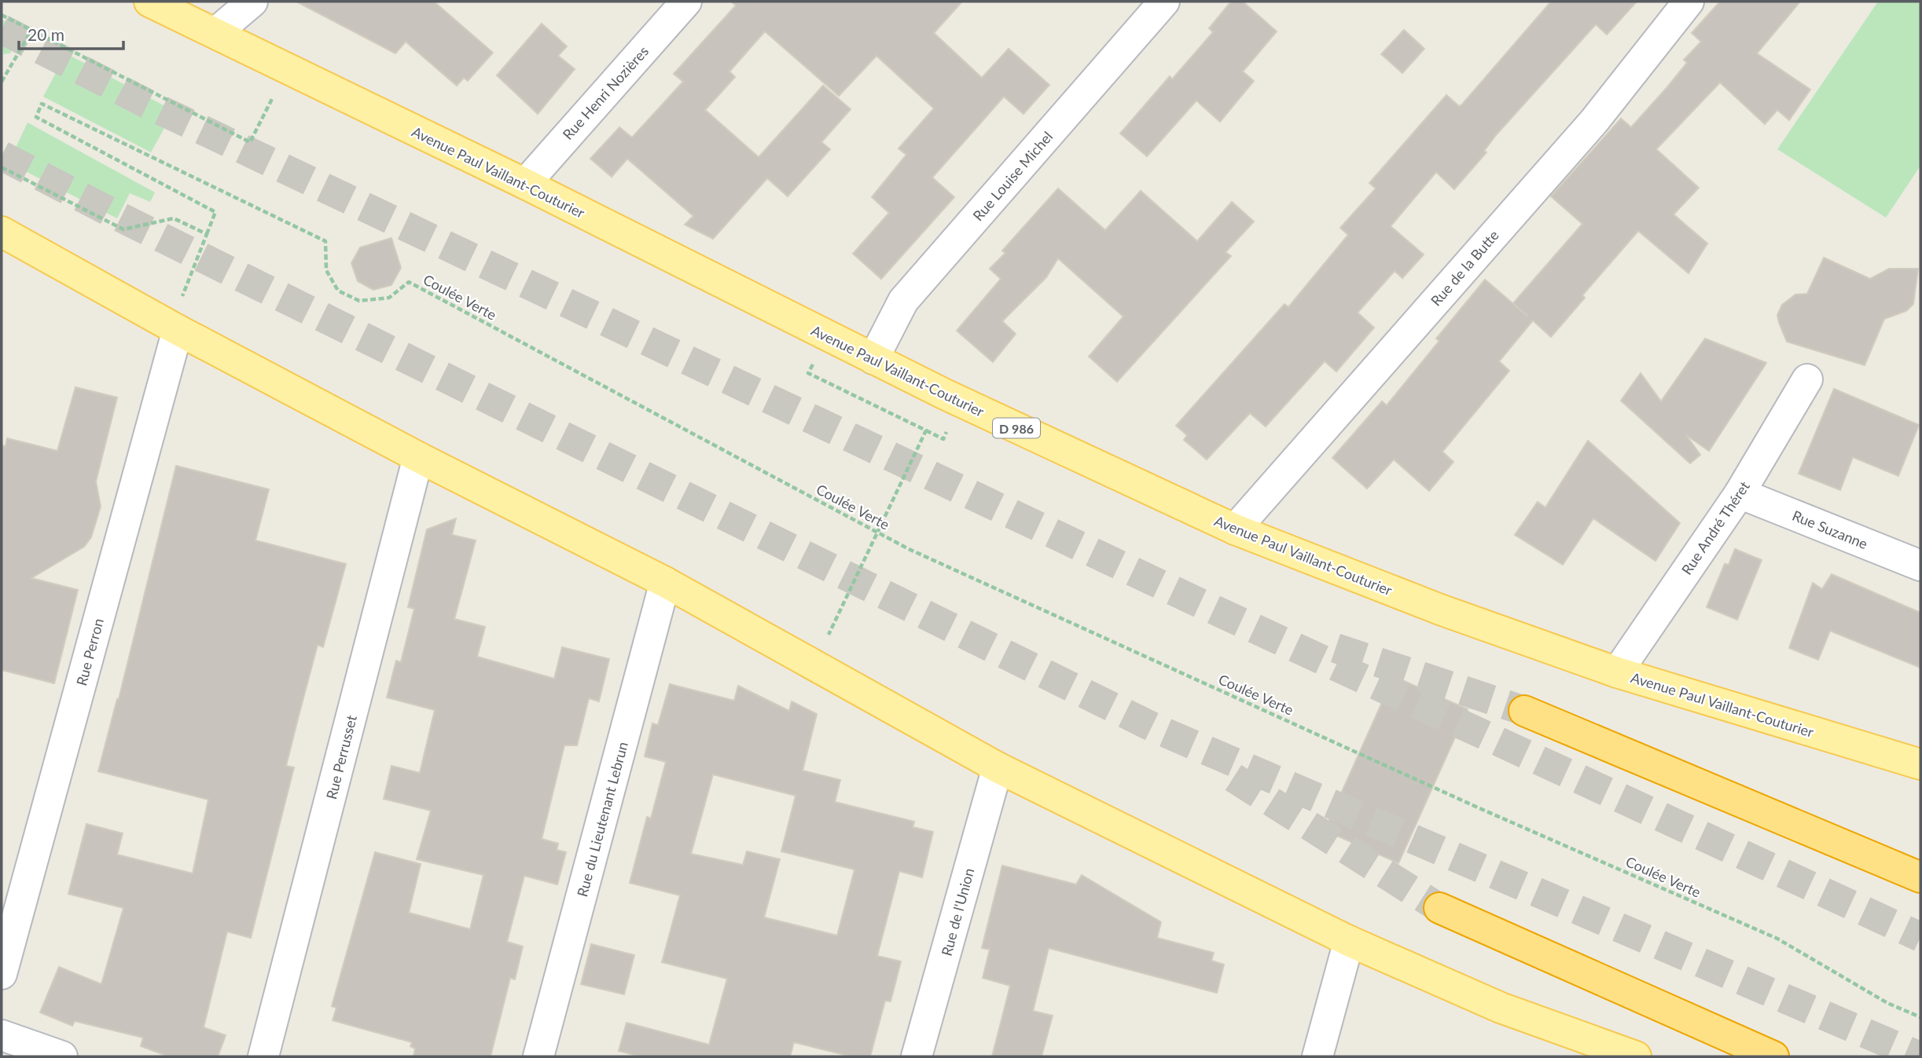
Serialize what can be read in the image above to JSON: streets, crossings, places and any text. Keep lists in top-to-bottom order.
{
  "streets": {
    "main road": ["Avenue Paul Vaillant-Couturier", "D 986"],
    "street": [
      "Rue Henri Nozières",
      "Rue Louise Michel",
      "Rue de la Butte",
      "Rue André Théret",
      "Rue Suzanne",
      "Rue Perron",
      "Rue Perrusset",
      "Rue du Lieutenant Lebrun",
      "Rue de l'Union"
    ],
    "path": ["Coulée Verte"]
  },
  "crossings": [
    ["Rue Henri Nozières", "Avenue Paul Vaillant-Couturier"],
    ["Avenue Paul Vaillant-Couturier", "Rue Louise Michel"],
    ["Avenue Paul Vaillant-Couturier", "Rue de la Butte"],
    ["Avenue Paul Vaillant-Couturier", "Rue André Théret"],
    ["Rue André Théret", "Rue Suzanne"]
  ],
  "scale_bar": "20 m"
}
